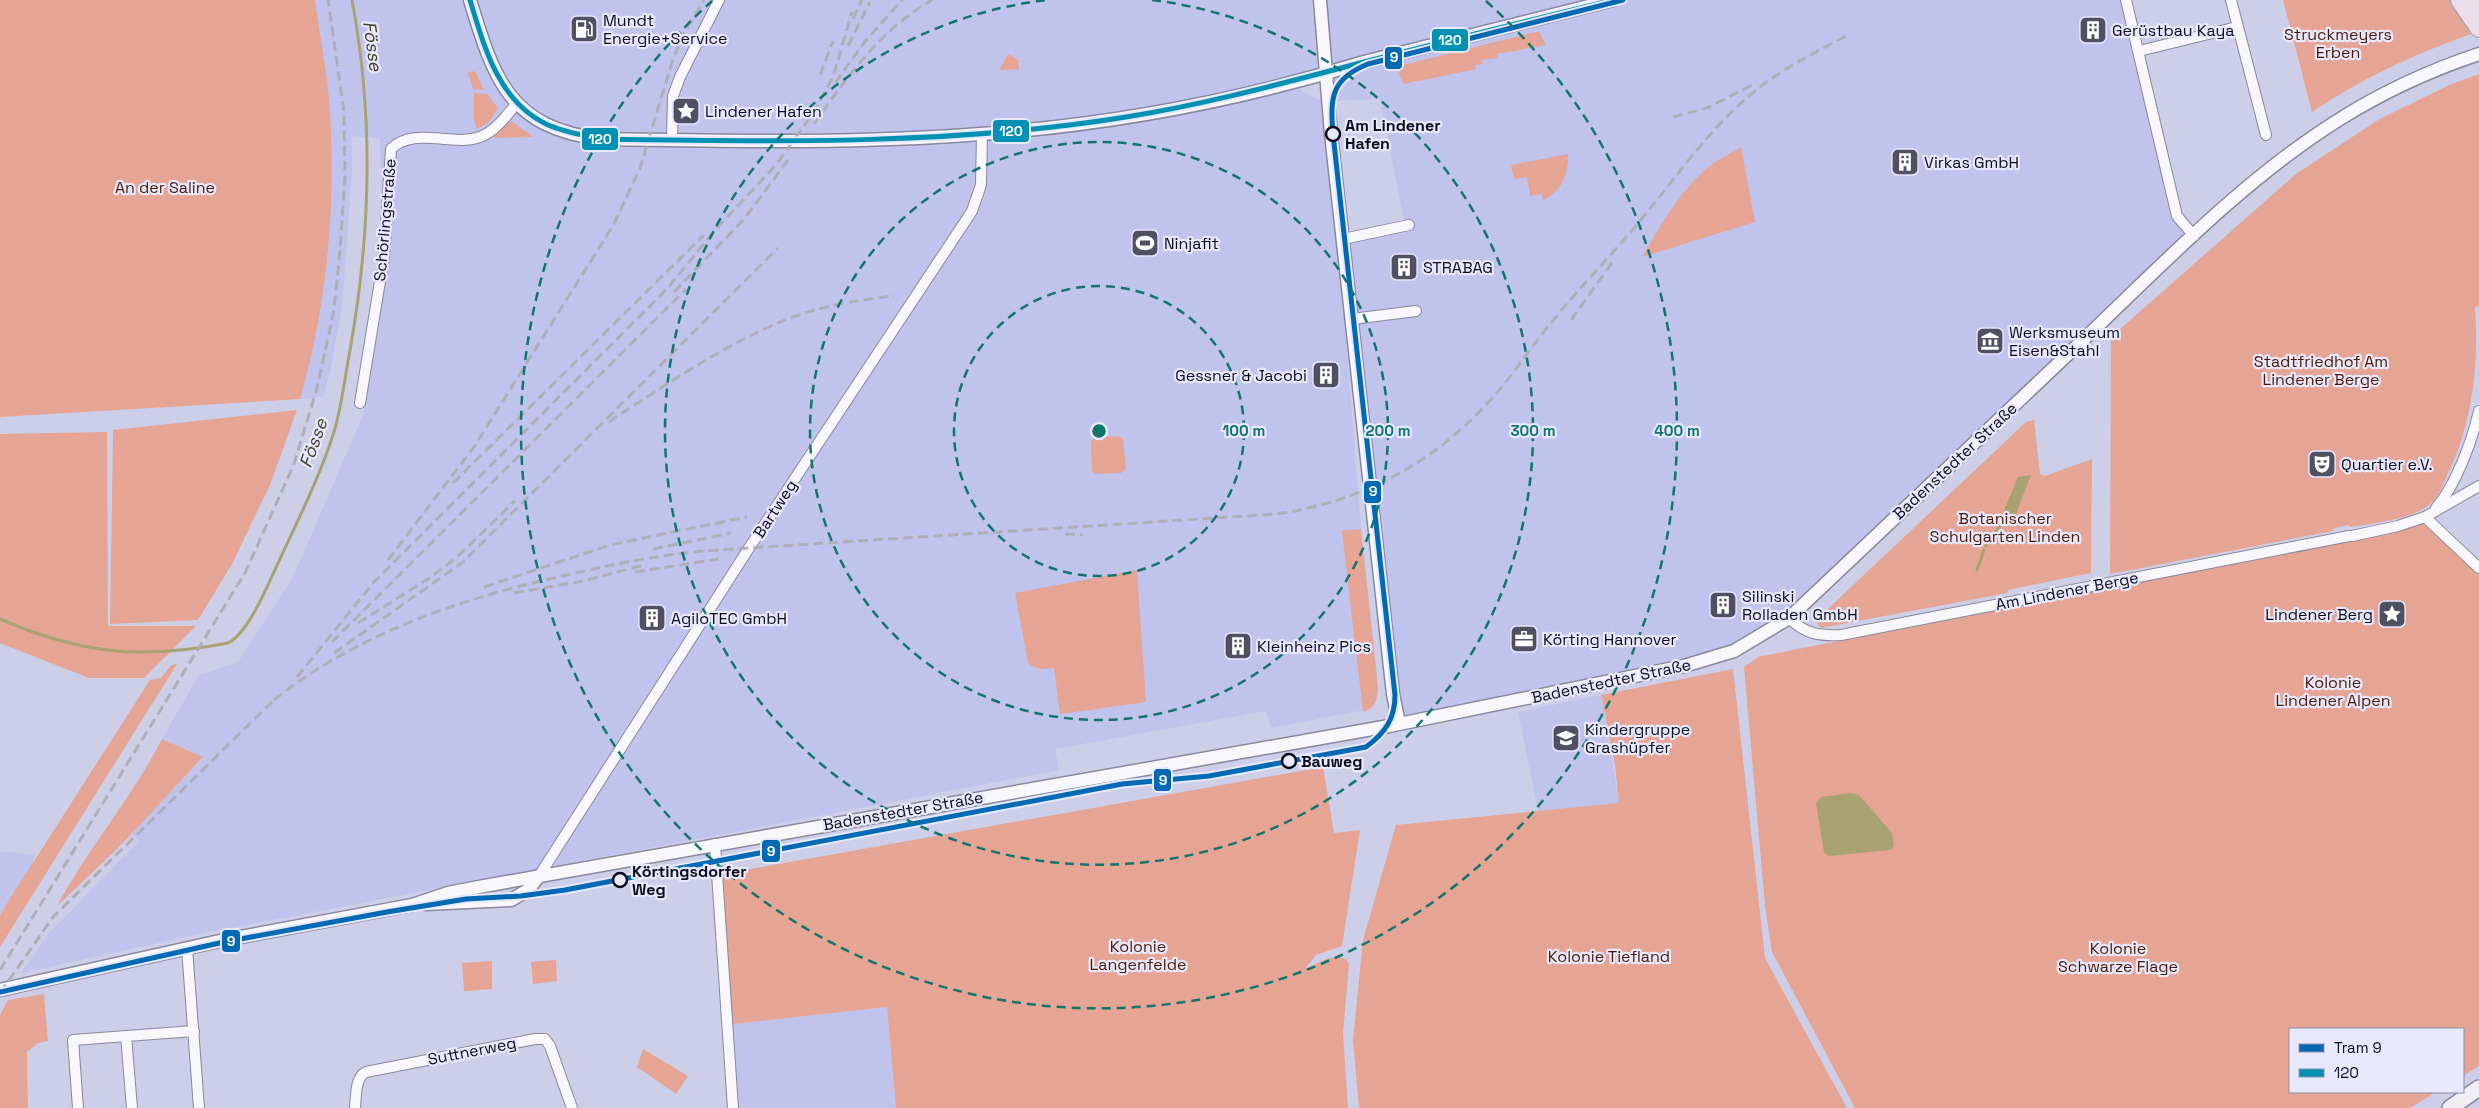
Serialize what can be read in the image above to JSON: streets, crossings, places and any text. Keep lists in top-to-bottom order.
{
  "streets": {
    "street": [
      "Schörlingstraße",
      "Badenstedter Straße",
      "Bartweg",
      "Am Lindener Berge",
      "Suttnerweg"
    ]
  },
  "crossings": [
    ["Badenstedter Straße", "Bartweg"],
    ["Badenstedter Straße", "Am Lindener Berge"]
  ],
  "water": ["Fösse"],
  "parks": [
    "Struckmeyers Erben",
    "An der Saline",
    "Stadtfriedhof Am Lindener Berge",
    "Botanischer Schulgarten Linden",
    "Kolonie Lindener Alpen",
    "Kolonie Langenfelde",
    "Kolonie Schwarze Flage",
    "Kolonie Tiefland"
  ],
  "places": {
    "fuel station": ["Mundt Energie+Service"],
    "building": [
      "Gerüstbau Kaya",
      "Virkas GmbH",
      "STRABAG",
      "Gessner & Jacobi",
      "Silinski Rolladen GmbH",
      "AgiloTEC GmbH",
      "Kleinheinz Pics"
    ],
    "place": ["Lindener Hafen", "Lindener Berg"],
    "other": ["Am Lindener Hafen", "Bauweg", "Körtingsdorfer Weg"],
    "sports": ["Ninjafit"],
    "museum": ["Werksmuseum Eisen&Stahl"],
    "theatre": ["Quartier e.V."],
    "office": ["Körting Hannover"],
    "school or university": ["Kindergruppe Grashüpfer"]
  },
  "lines": ["tram line 9", "transit line 120"],
  "legend": ["Tram 9", "120"],
  "rings": [
    "100 m",
    "200 m",
    "300 m",
    "400 m"
  ]
}
